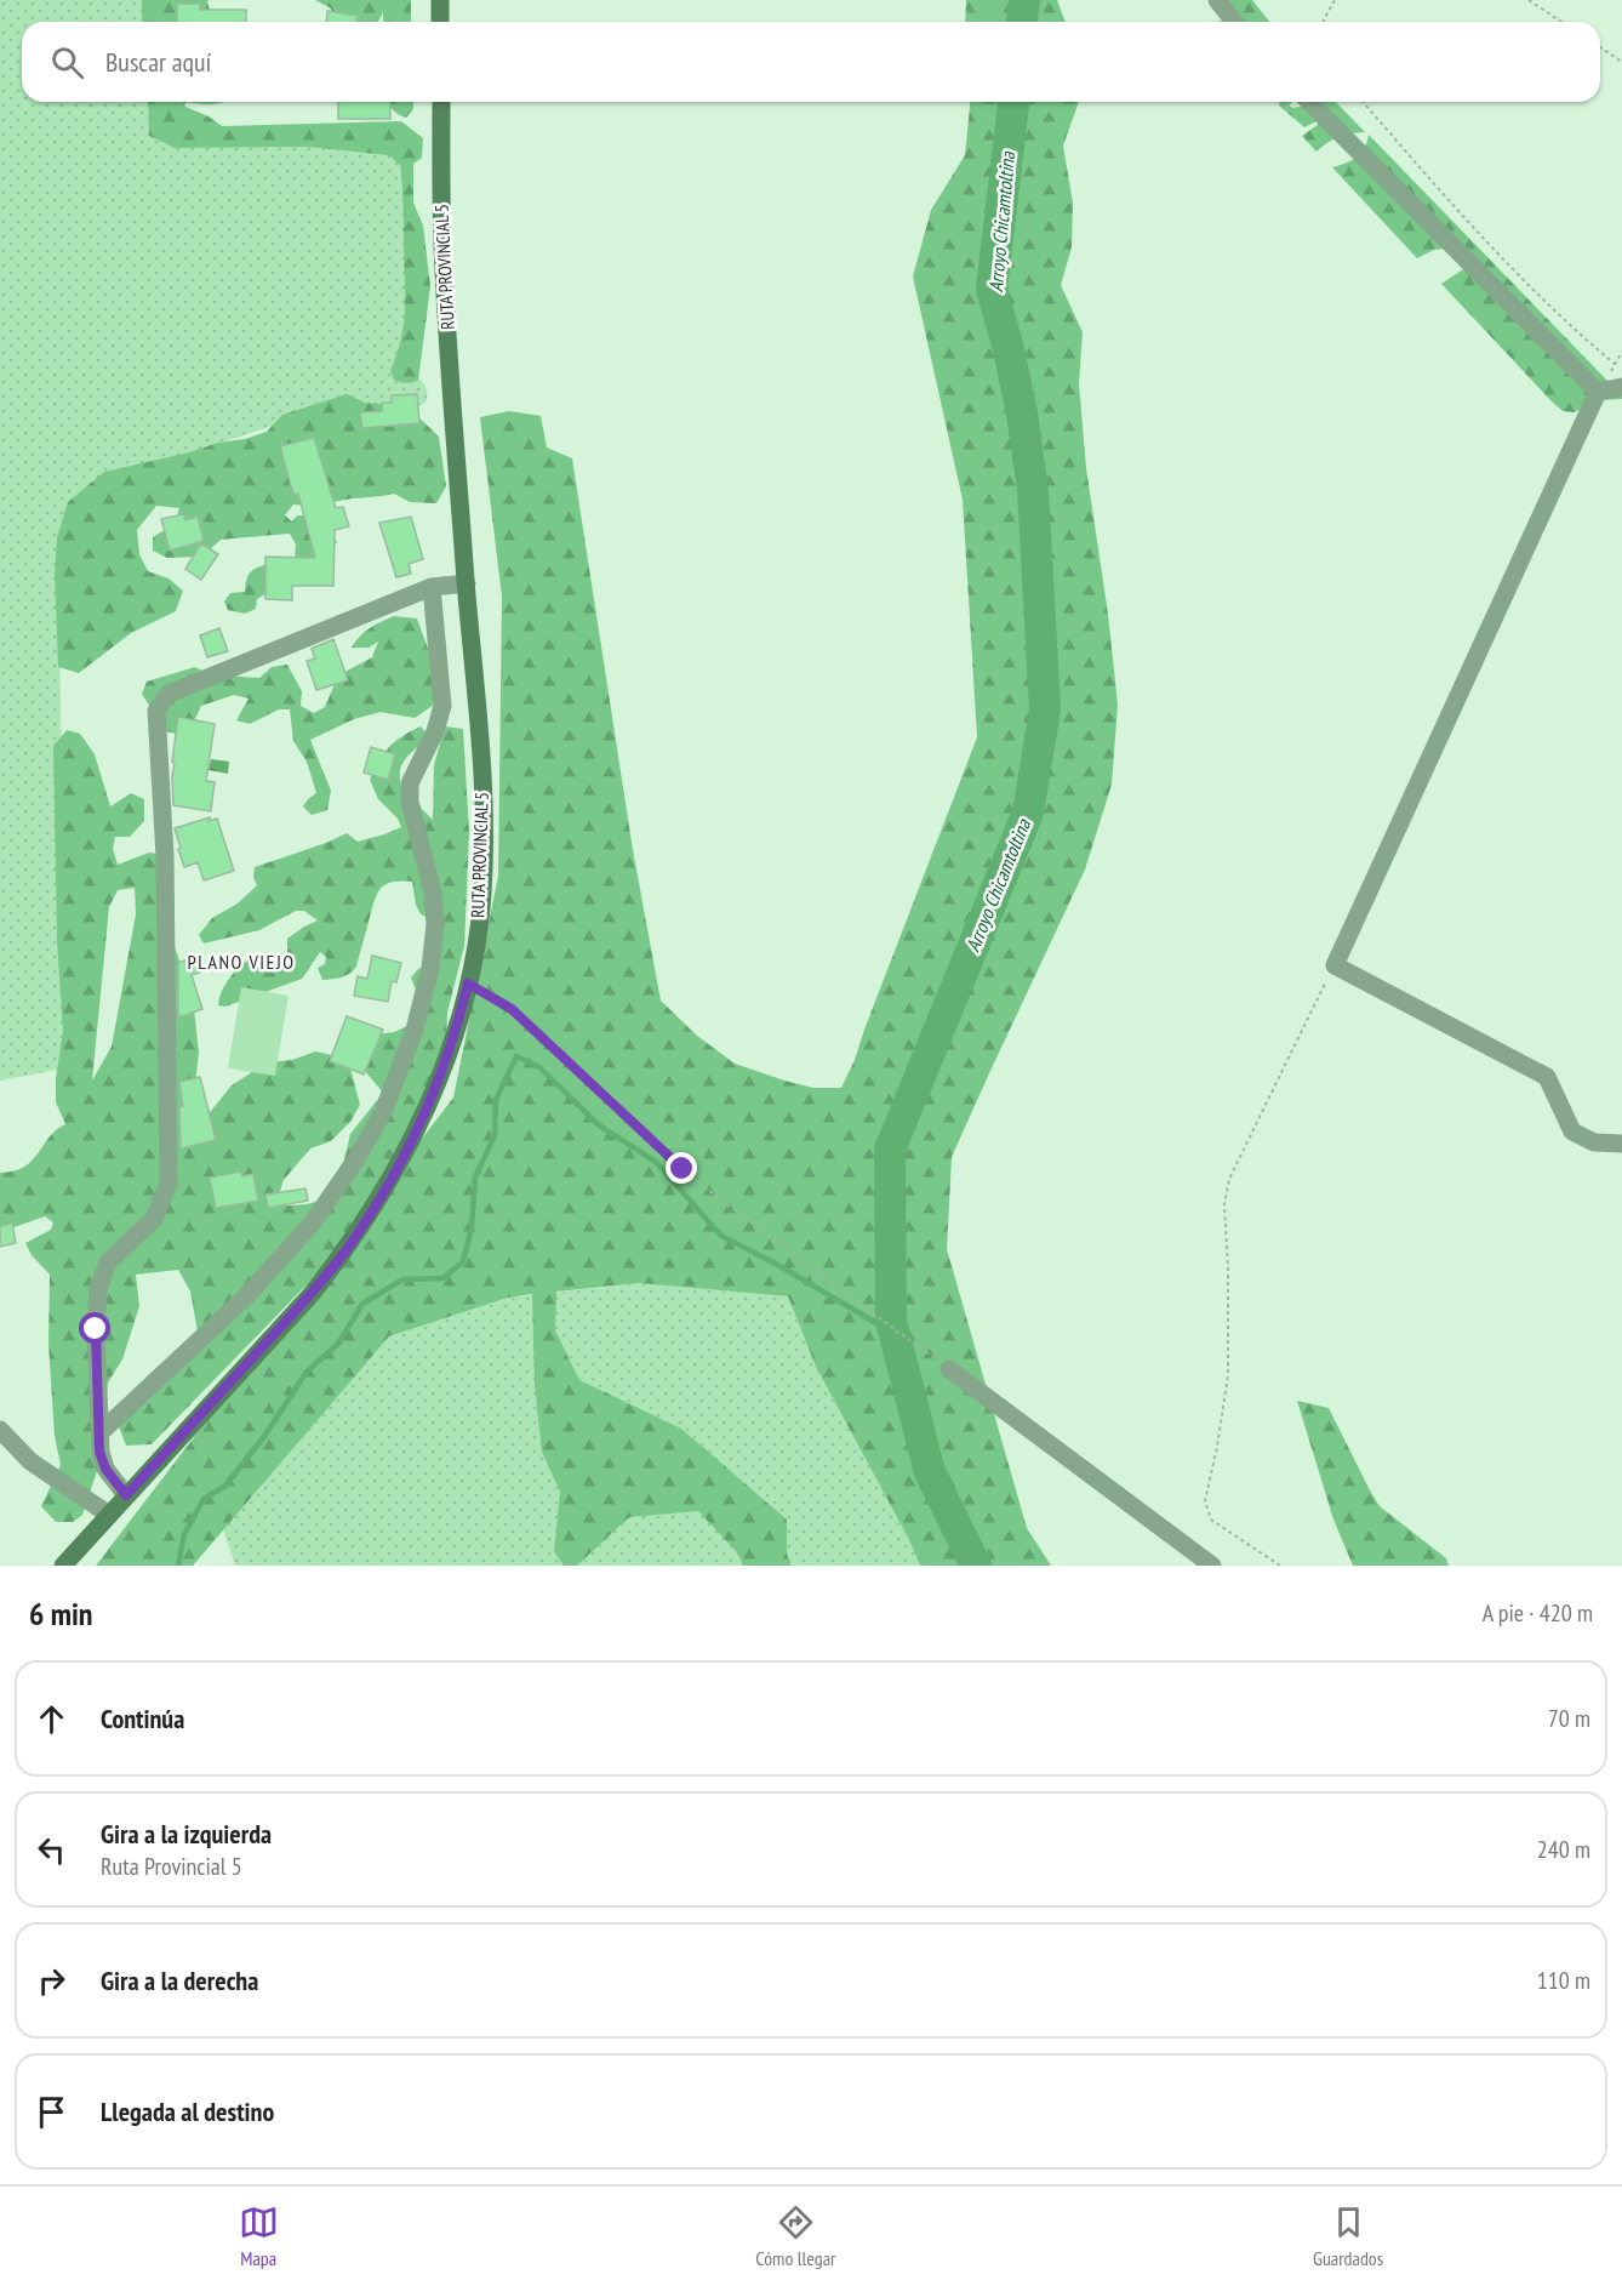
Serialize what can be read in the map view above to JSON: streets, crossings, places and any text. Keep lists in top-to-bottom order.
{
  "streets": {
    "main road": ["RUTA PROVINCIAL 5"]
  },
  "districts": ["PLANO VIEJO"],
  "water": ["Arroyo Chicamtoltina"],
  "page": {
    "search": "Buscar aquí",
    "heading": ["6 min", "A pie · 420 m"],
    "list": [
      ["Continúa", "70 m"],
      ["Gira a la izquierda", "Ruta Provincial 5", "240 m"],
      ["Gira a la derecha", "110 m"],
      "Llegada al destino"
    ],
    "nav": ["Mapa", "Cómo llegar", "Guardados"]
  }
}
